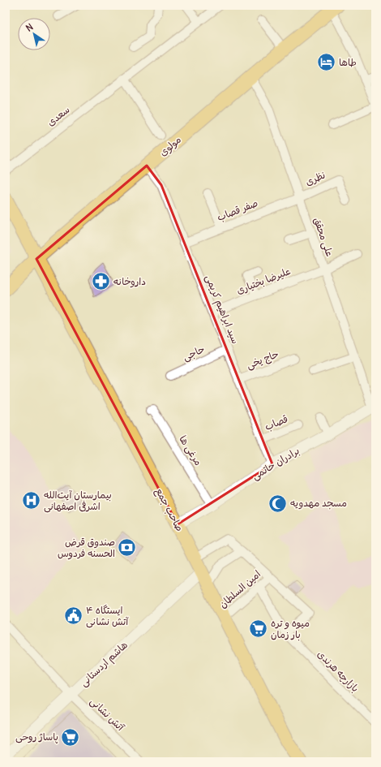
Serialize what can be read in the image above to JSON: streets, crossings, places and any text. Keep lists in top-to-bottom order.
{
  "streets": {
    "main road": ["مولوی", "صاحب جمع"],
    "street": [
      "سعدی",
      "نظری",
      "صفر قصاب",
      "علی محقق",
      "علیرضا بختیاری",
      "سید ابراهیم کریمی",
      "حاجی",
      "حاج یخی",
      "قصاب",
      "مرغی ها",
      "برادران حاتمی",
      "امین السلطان",
      "هاشم اردستانی",
      "بازارچه هرندی",
      "آتش نشانی"
    ]
  },
  "crossings": [
    ["مولوی", "علی محقق"],
    ["مولوی", "سید ابراهیم کریمی"],
    ["مولوی", "صاحب جمع"],
    ["نظری", "صفر قصاب"],
    ["نظری", "علی محقق"],
    ["صفر قصاب", "علی محقق"],
    ["صفر قصاب", "سید ابراهیم کریمی"],
    ["علی محقق", "علیرضا بختیاری"],
    ["علی محقق", "برادران حاتمی"],
    ["علیرضا بختیاری", "سید ابراهیم کریمی"],
    ["سید ابراهیم کریمی", "حاجی"],
    ["سید ابراهیم کریمی", "حاج یخی"],
    ["سید ابراهیم کریمی", "قصاب"],
    ["سید ابراهیم کریمی", "برادران حاتمی"],
    ["مرغی ها", "برادران حاتمی"],
    ["برادران حاتمی", "صاحب جمع"],
    ["صاحب جمع", "امین السلطان"],
    ["صاحب جمع", "هاشم اردستانی"],
    ["امین السلطان", "بازارچه هرندی"],
    ["هاشم اردستانی", "آتش نشانی"]
  ],
  "places": {
    "hotel": ["طاها"],
    "pharmacy": ["داروخانه"],
    "hospital": ["بیمارستان آیت‌الله اشرفی اصفهانی"],
    "mosque": ["مسجد مهدویه"],
    "bank": ["صندوق قرض الحسنه فردوس"],
    "public building": ["ایستگاه ۴ آتش نشانی"],
    "supermarket": ["میوه و تره بار زمان", "پاساژ روحی"]
  },
  "north": "top left"
}
